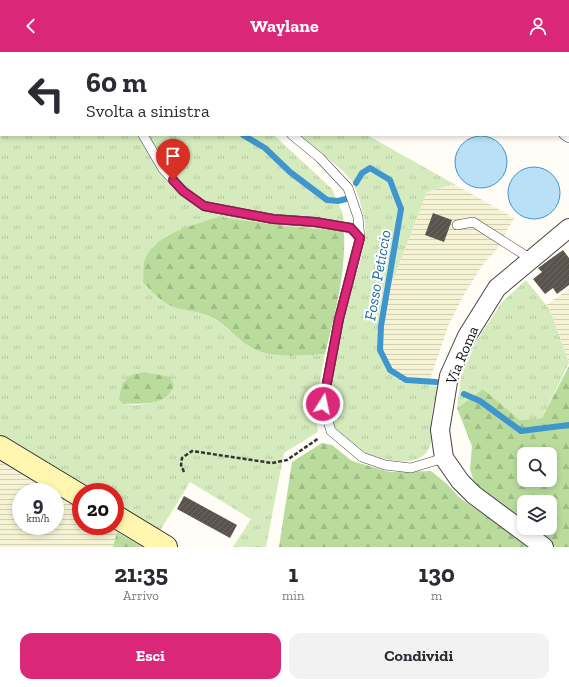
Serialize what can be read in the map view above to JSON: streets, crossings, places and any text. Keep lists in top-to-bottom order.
{
  "streets": {
    "street": ["Via Roma"]
  },
  "water": ["Fosso Peticcio"],
  "page": {
    "header": "Waylane",
    "turn": ["60 m", "Svolta a sinistra"],
    "speed": "9 km/h",
    "limit": "20",
    "eta": [
      "21:35",
      "Arrivo",
      "1",
      "min",
      "130",
      "m"
    ],
    "buttons": ["Esci", "Condividi"]
  }
}
